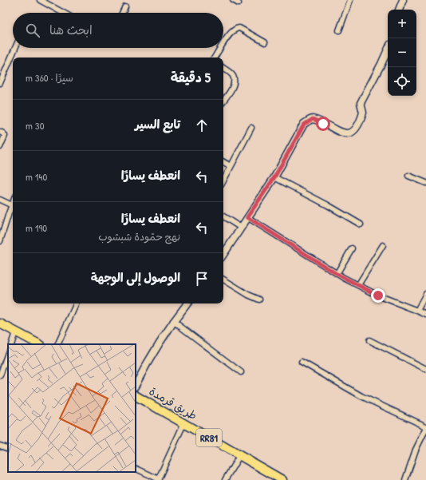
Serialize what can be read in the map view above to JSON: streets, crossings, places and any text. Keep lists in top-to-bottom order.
{
  "streets": {
    "main road": ["طريق قرمدة", "RR81"]
  },
  "page": {
    "map_buttons": ["+", "−"],
    "search": "ابحث هنا",
    "heading": ["5 دقيقة", "سيرًا · 360 m"],
    "list": [
      ["تابع السير", "30 m"],
      ["انعطف يسارًا", "140 m"],
      ["انعطف يسارًا", "نهج حمّودة شبشوب", "190 m"],
      "الوصول إلى الوجهة"
    ]
  }
}
